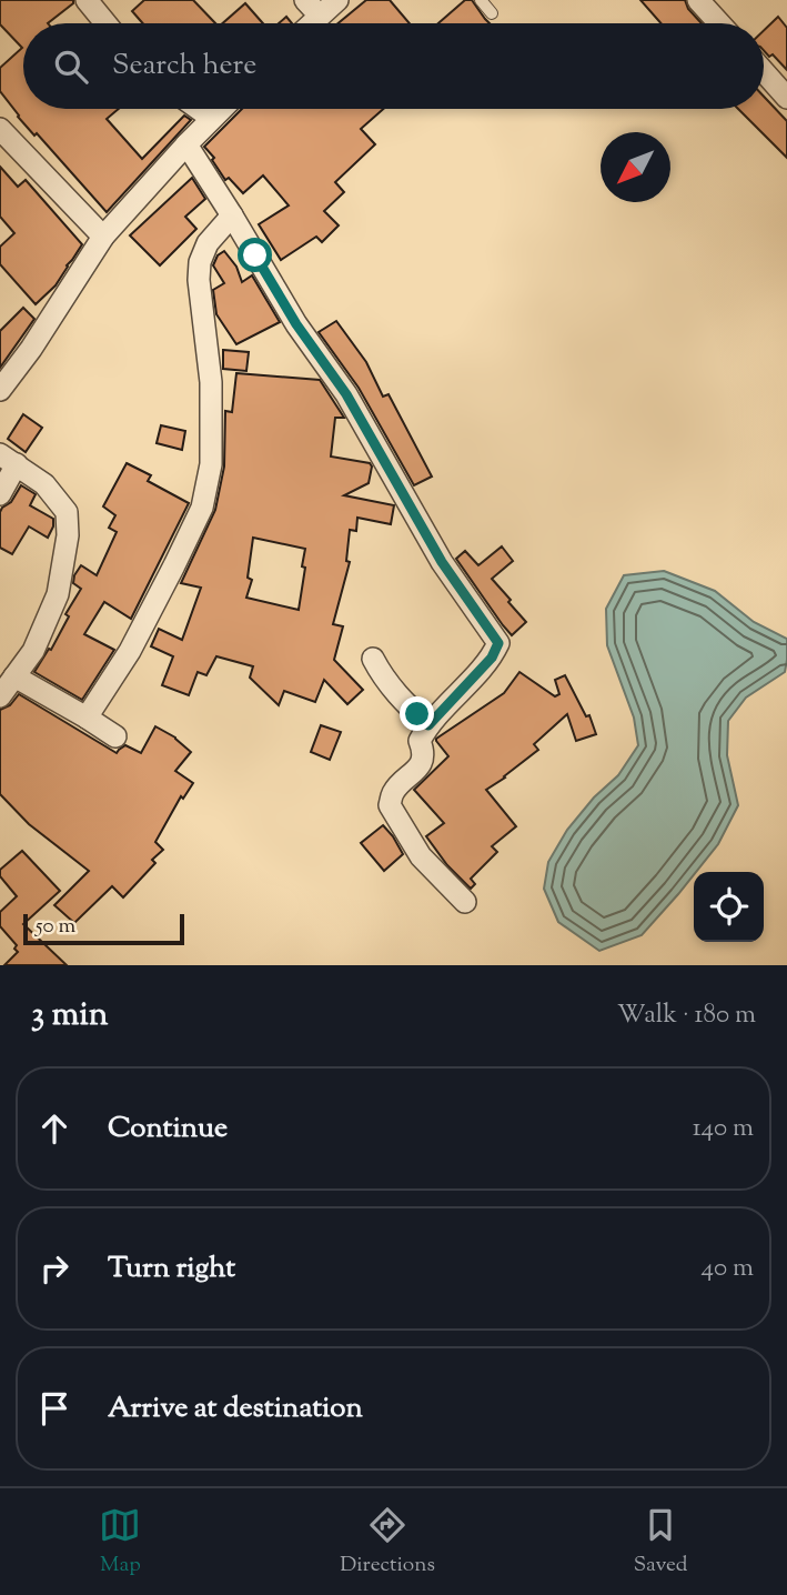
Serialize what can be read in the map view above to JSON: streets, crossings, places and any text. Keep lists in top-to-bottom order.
{
  "scale_bar": "50 m",
  "north": "bottom left",
  "page": {
    "search": "Search here",
    "scale": "50 m",
    "heading": ["3 min", "Walk · 180 m"],
    "list": [
      ["Continue", "140 m"],
      ["Turn right", "40 m"],
      "Arrive at destination"
    ],
    "nav": ["Map", "Directions", "Saved"]
  }
}
